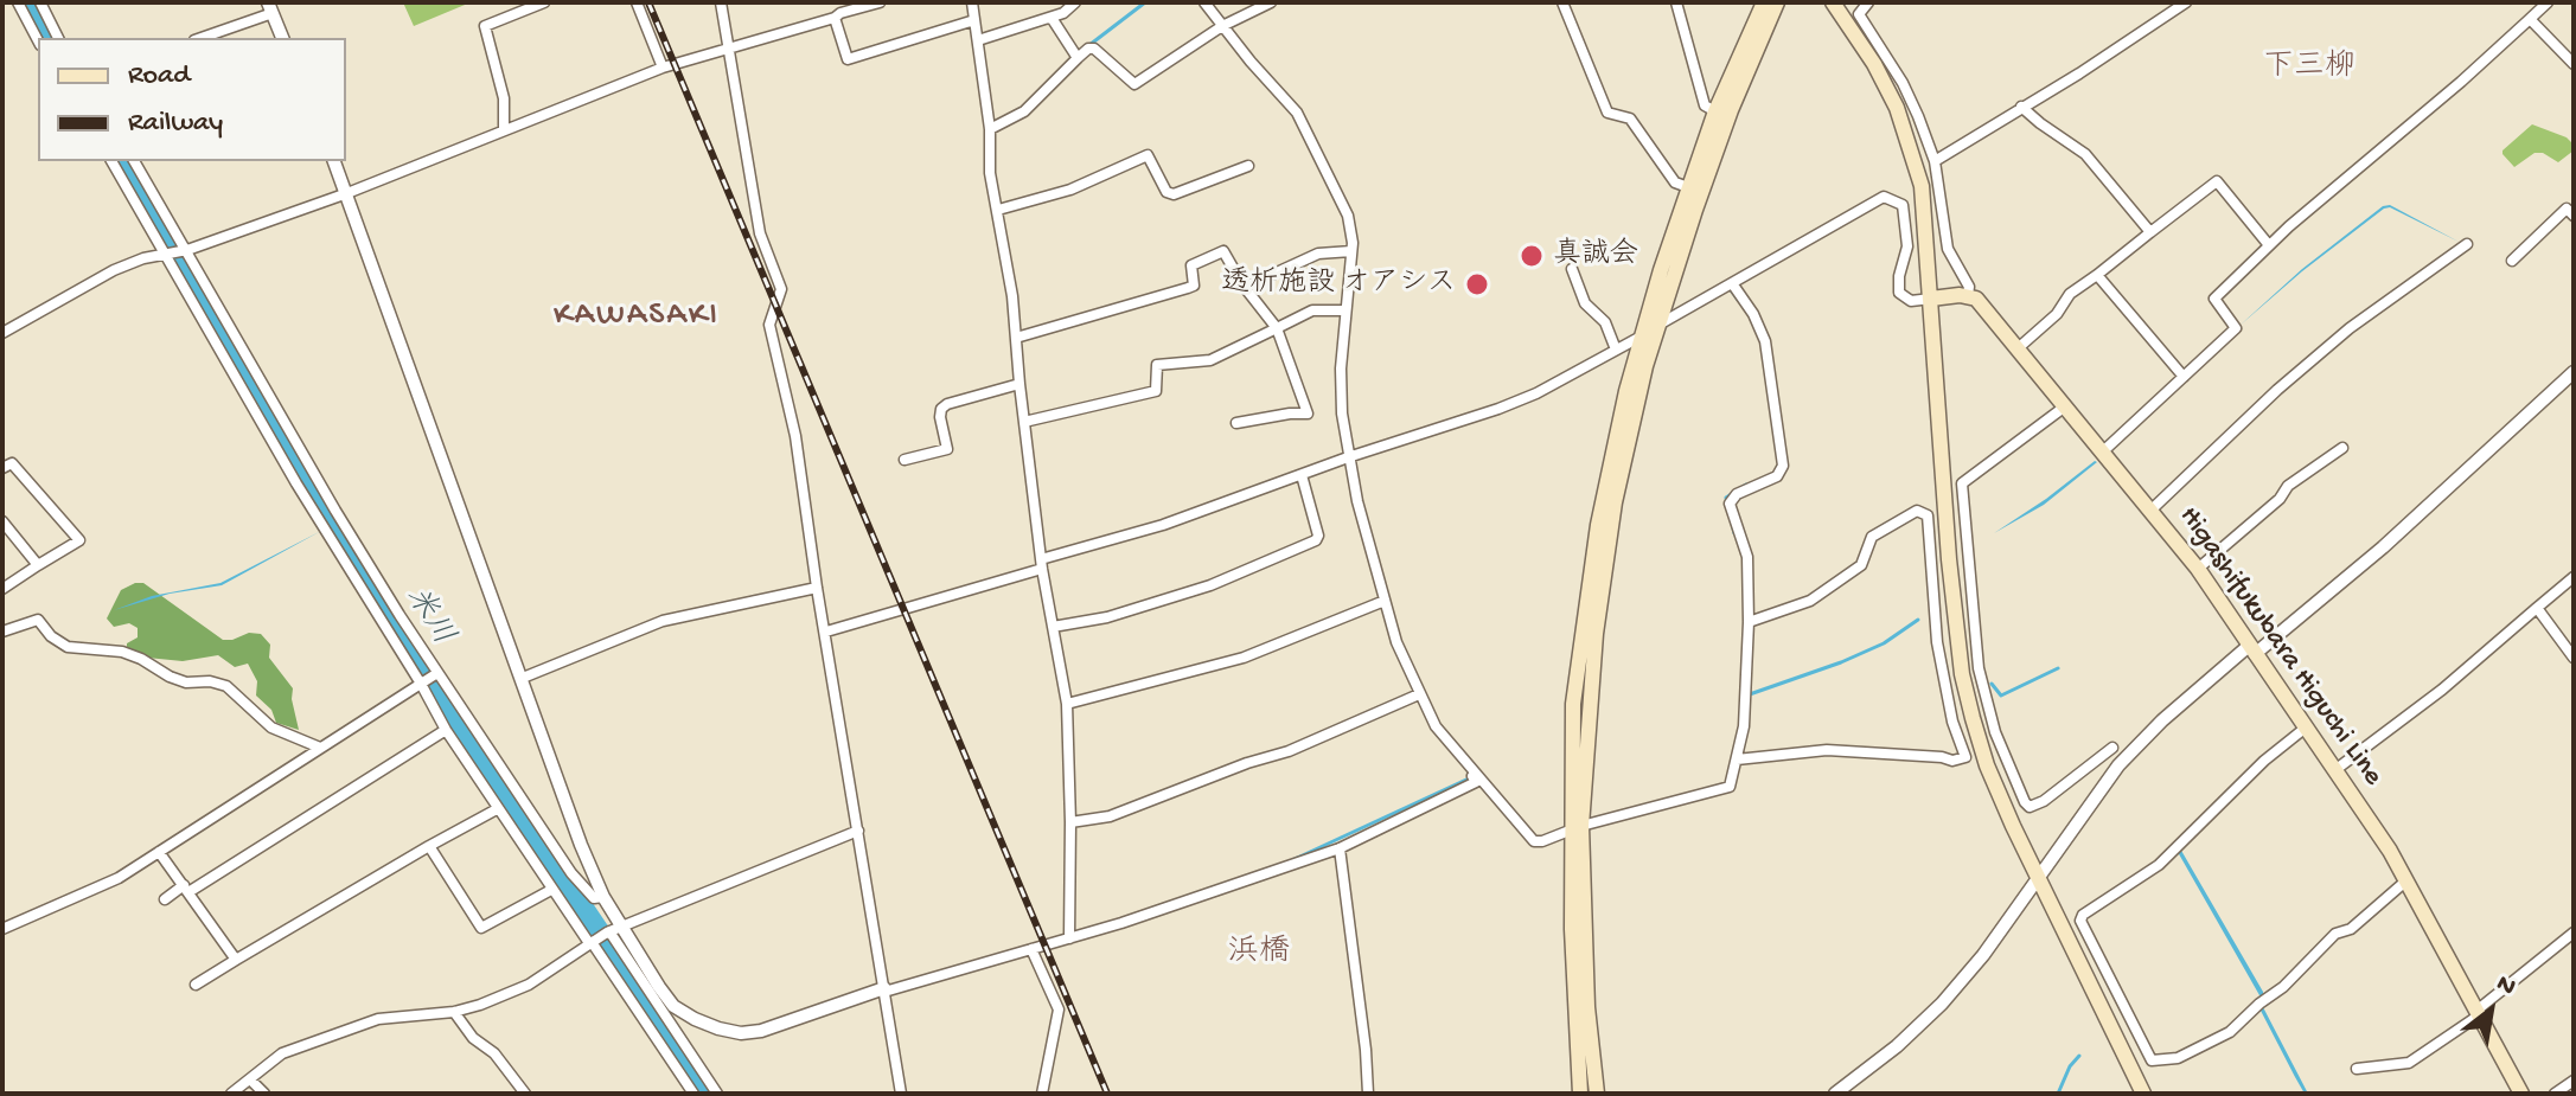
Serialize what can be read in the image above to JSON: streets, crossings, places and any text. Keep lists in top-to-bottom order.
{
  "streets": {
    "main road": ["Higashifukubara Higuchi Line"]
  },
  "districts": ["下三柳", "KAWASAKI", "浜橋"],
  "water": ["米川"],
  "places": ["真誠会", "透析施設 オアシス"],
  "legend": ["Road", "Railway"],
  "north": "top right"
}
